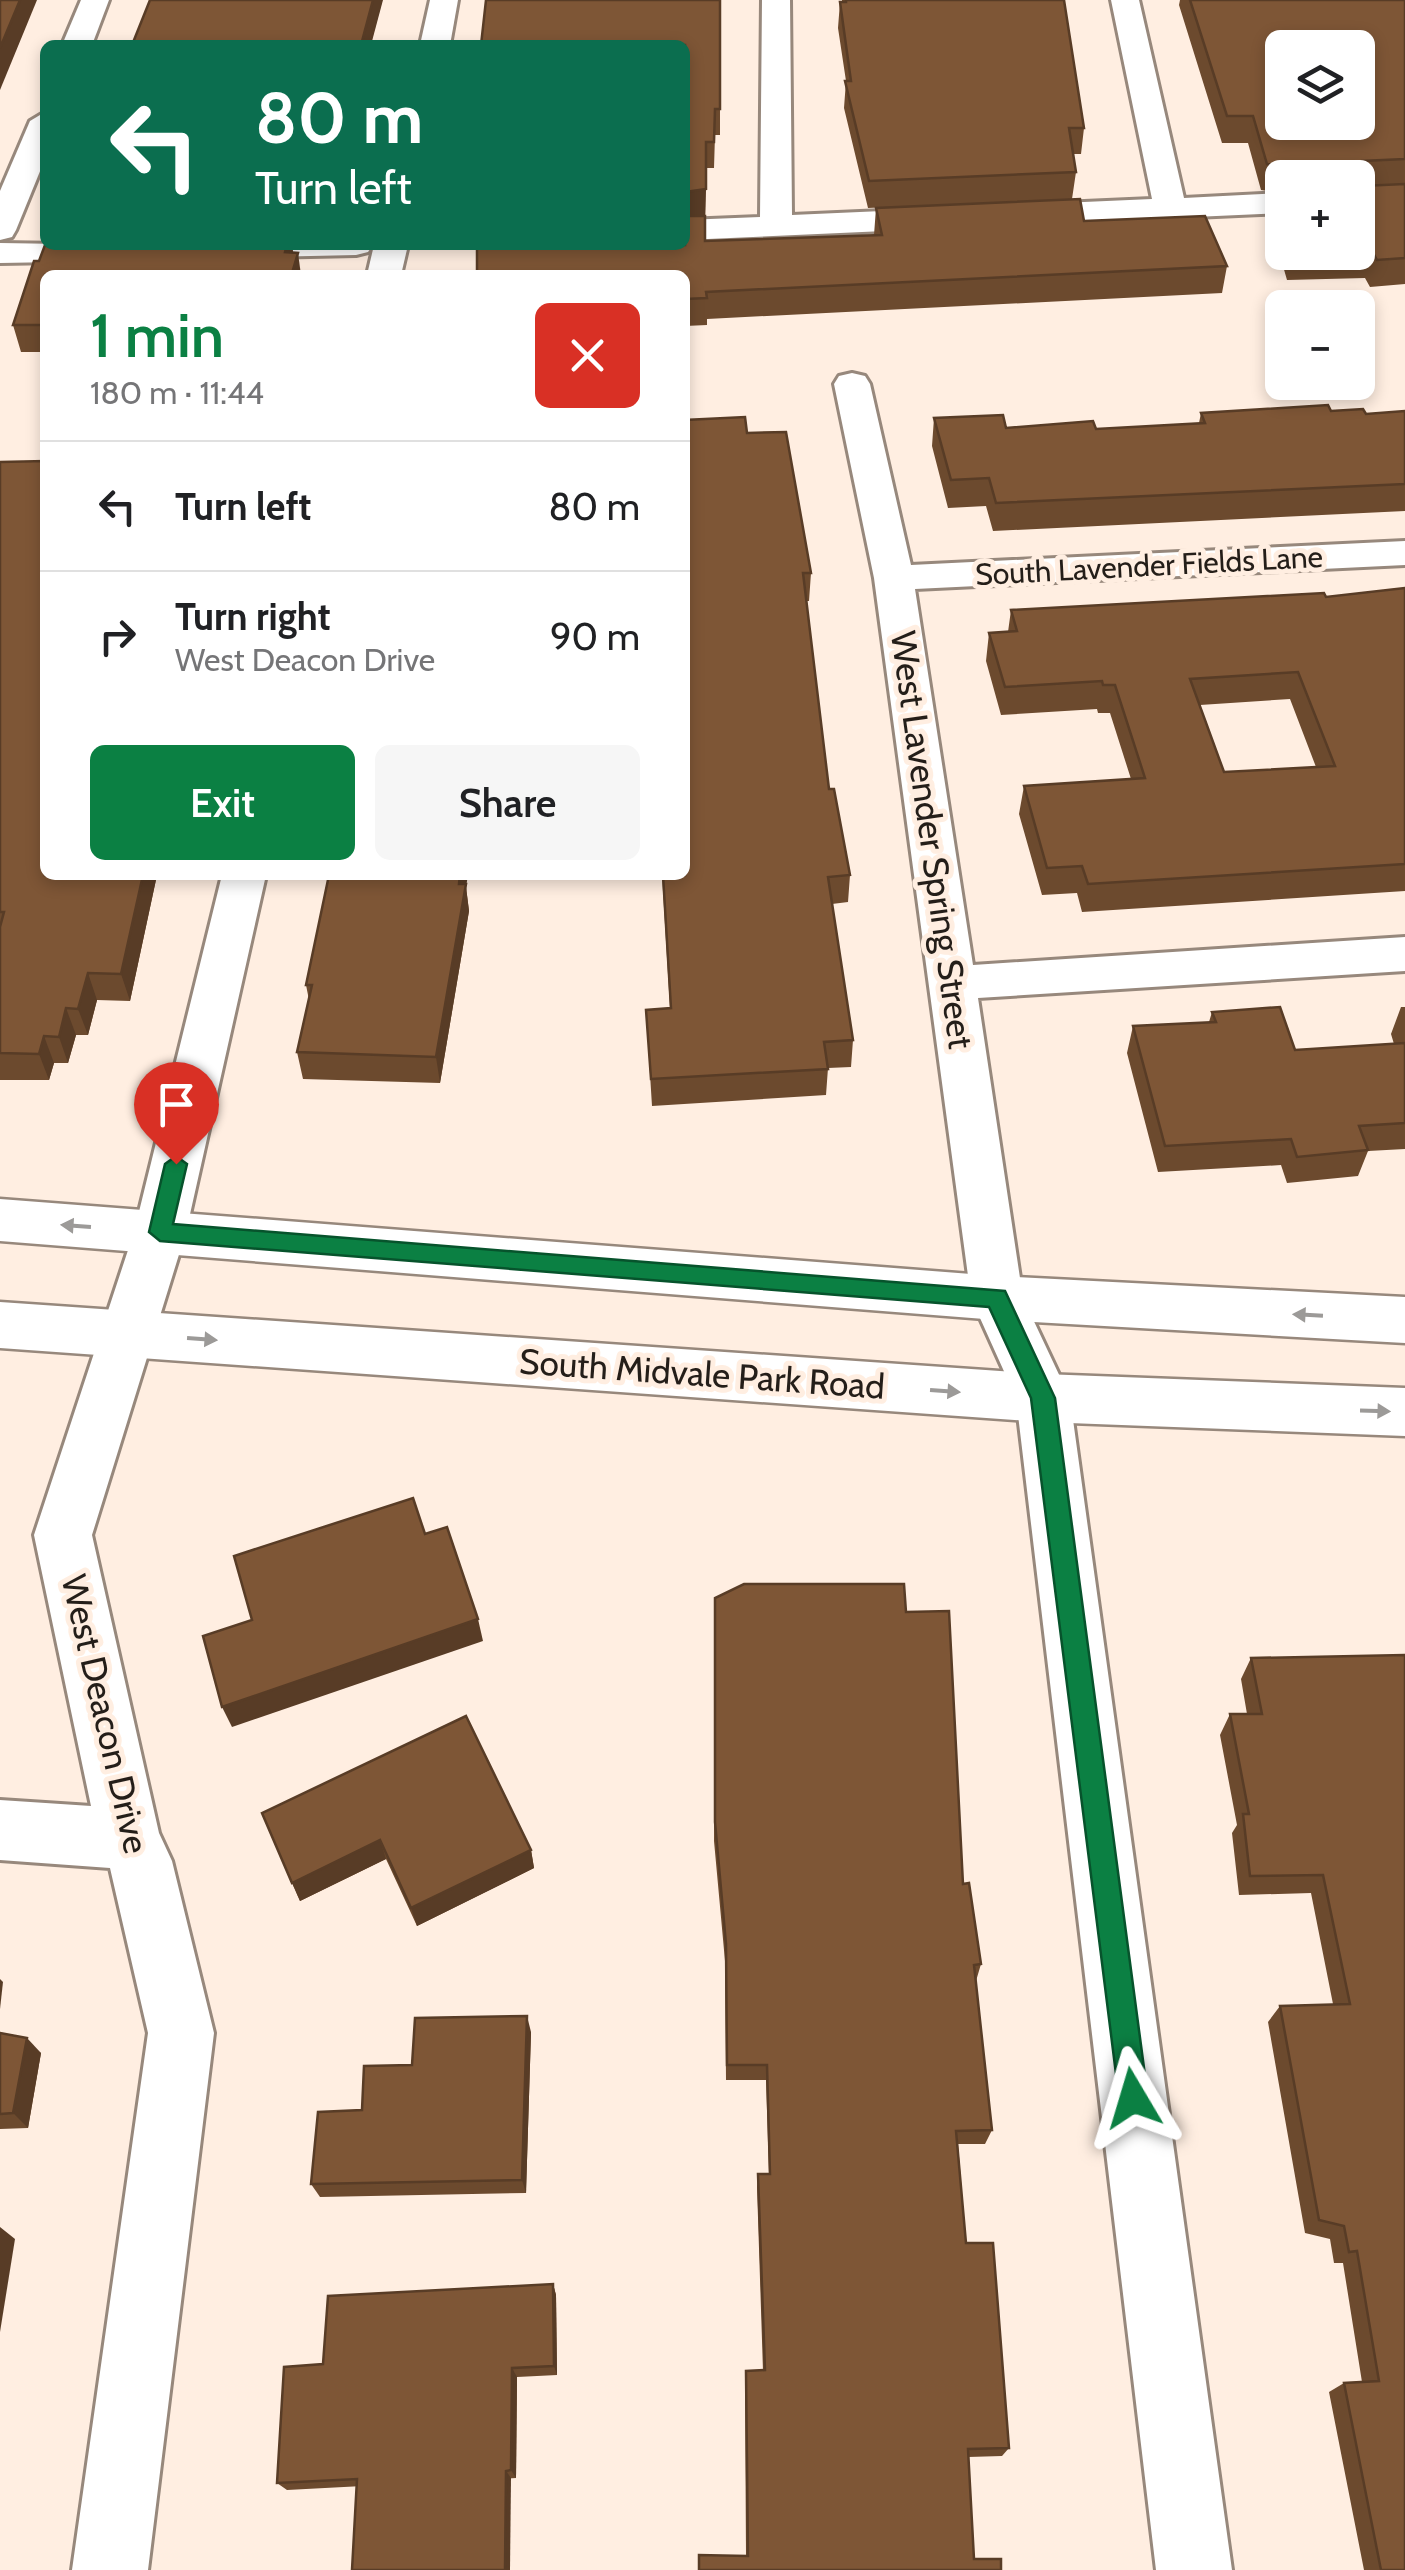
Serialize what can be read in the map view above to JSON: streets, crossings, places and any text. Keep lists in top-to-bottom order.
{
  "streets": {
    "main road": ["South Midvale Park Road"],
    "street": ["South Lavender Fields Lane", "West Lavender Spring Street", "West Deacon Drive"]
  },
  "crossings": [
    ["South Lavender Fields Lane", "West Lavender Spring Street"],
    ["West Lavender Spring Street", "South Midvale Park Road"],
    ["South Midvale Park Road", "West Deacon Drive"]
  ],
  "page": {
    "map_buttons": ["+", "−"],
    "turn": ["80 m", "Turn left"],
    "heading": ["1 min", "180 m · 11:44"],
    "list": [
      {
        "name": "Turn left",
        "value": "80 m"
      },
      {
        "name": "Turn right",
        "note": "West Deacon Drive",
        "value": "90 m"
      }
    ],
    "buttons": ["Exit", "Share"]
  }
}
